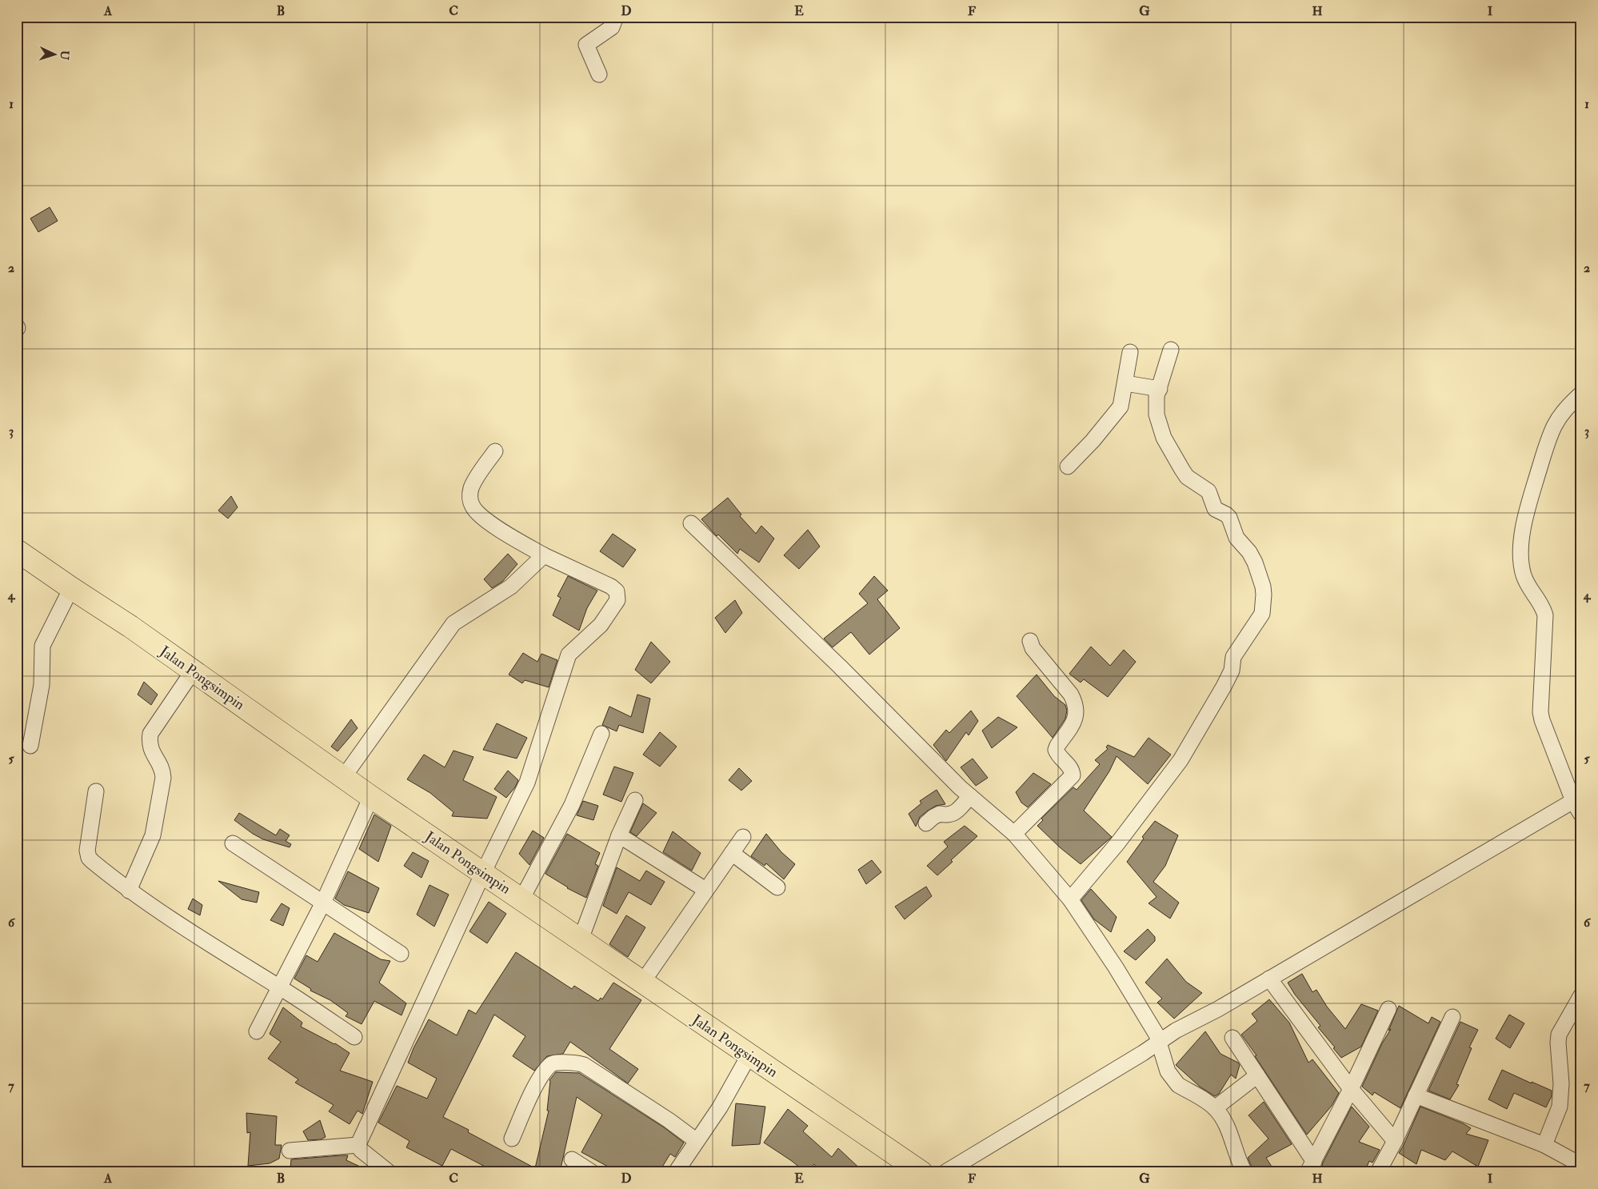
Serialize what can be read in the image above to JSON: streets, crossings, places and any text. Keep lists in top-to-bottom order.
{
  "streets": {
    "main road": ["Jalan Pongsimpin"]
  },
  "north": "right",
  "grid": {
    "columns": [
      "A",
      "B",
      "C",
      "D",
      "E",
      "F",
      "G",
      "H",
      "I"
    ],
    "rows": [
      "1",
      "2",
      "3",
      "4",
      "5",
      "6",
      "7"
    ]
  }
}
